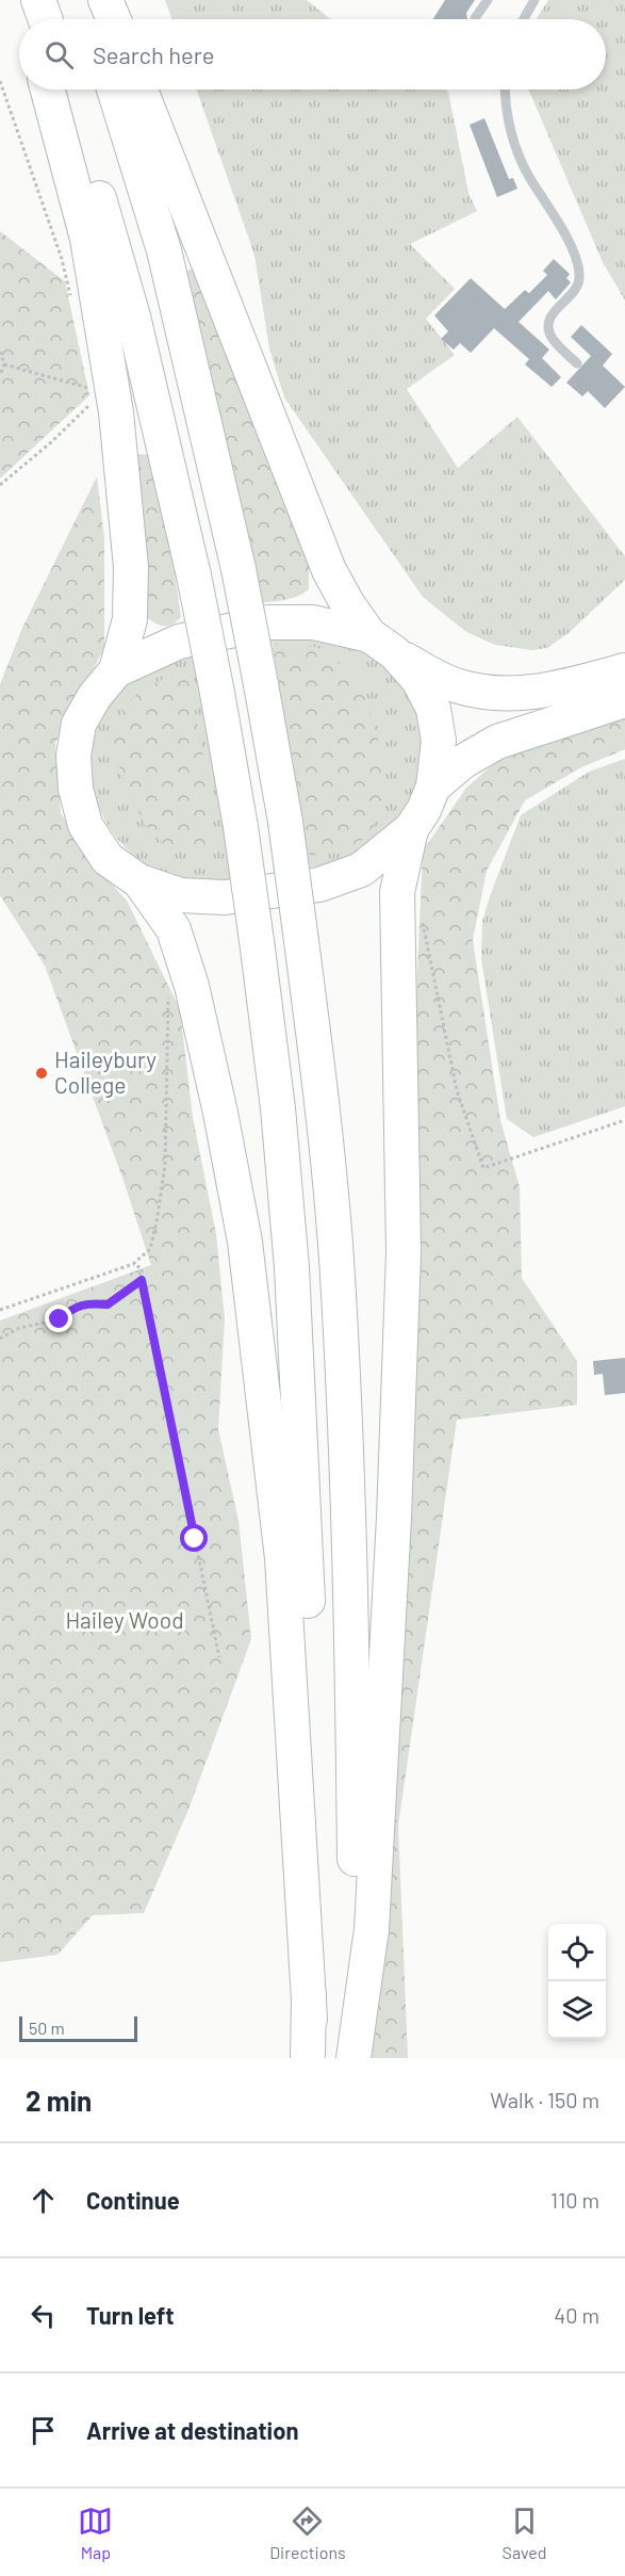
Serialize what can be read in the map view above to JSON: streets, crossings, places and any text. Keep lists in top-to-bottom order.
{
  "parks": ["Hailey Wood"],
  "places": ["Haileybury College"],
  "scale_bar": "50 m",
  "page": {
    "search": "Search here",
    "scale": "50 m",
    "heading": ["2 min", "Walk · 150 m"],
    "list": [
      ["Continue", "110 m"],
      ["Turn left", "40 m"],
      "Arrive at destination"
    ],
    "nav": ["Map", "Directions", "Saved"]
  }
}
